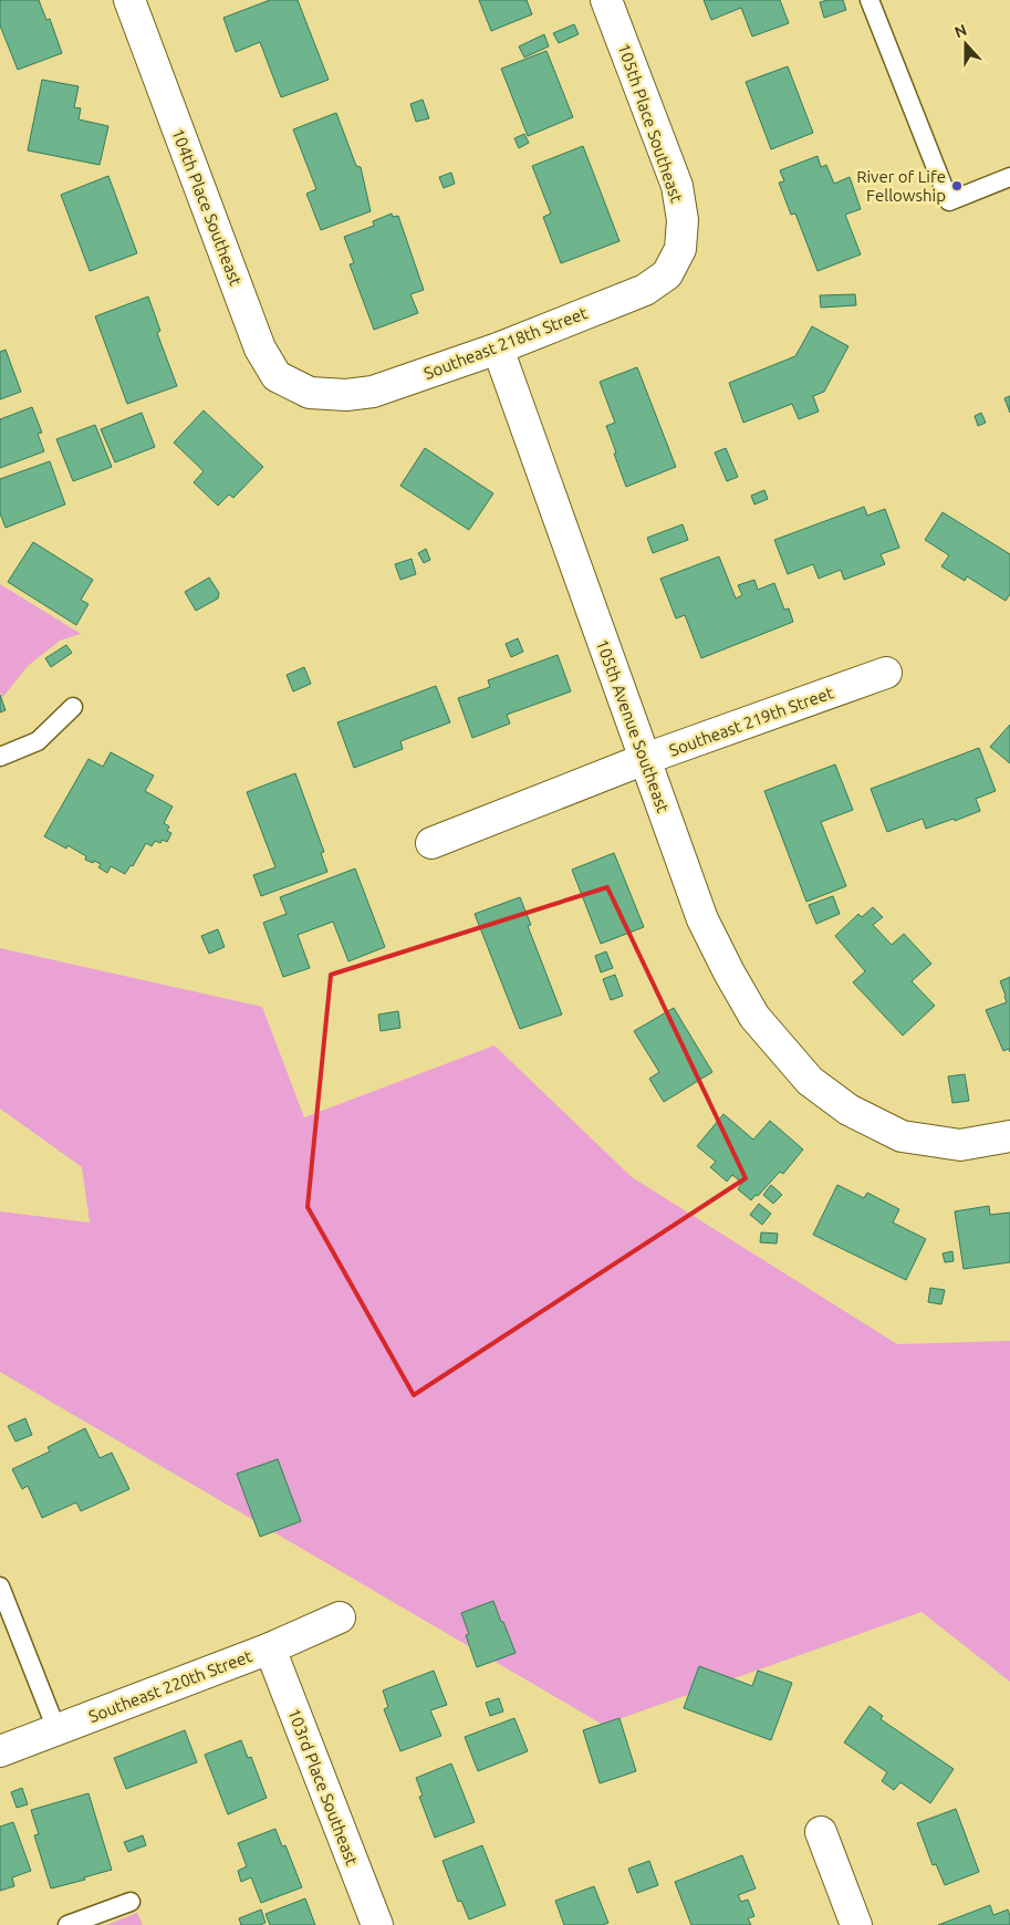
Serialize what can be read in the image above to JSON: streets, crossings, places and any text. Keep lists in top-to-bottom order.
{
  "streets": {
    "street": [
      "105th Place Southeast",
      "104th Place Southeast",
      "Southeast 218th Street",
      "Southeast 219th Street",
      "105th Avenue Southeast",
      "Southeast 220th Street",
      "103rd Place Southeast"
    ]
  },
  "crossings": [
    ["105th Place Southeast", "Southeast 218th Street"],
    ["104th Place Southeast", "Southeast 218th Street"],
    ["Southeast 218th Street", "105th Avenue Southeast"],
    ["Southeast 219th Street", "105th Avenue Southeast"],
    ["Southeast 220th Street", "103rd Place Southeast"]
  ],
  "places": ["River of Life Fellowship"],
  "north": "top"
}
